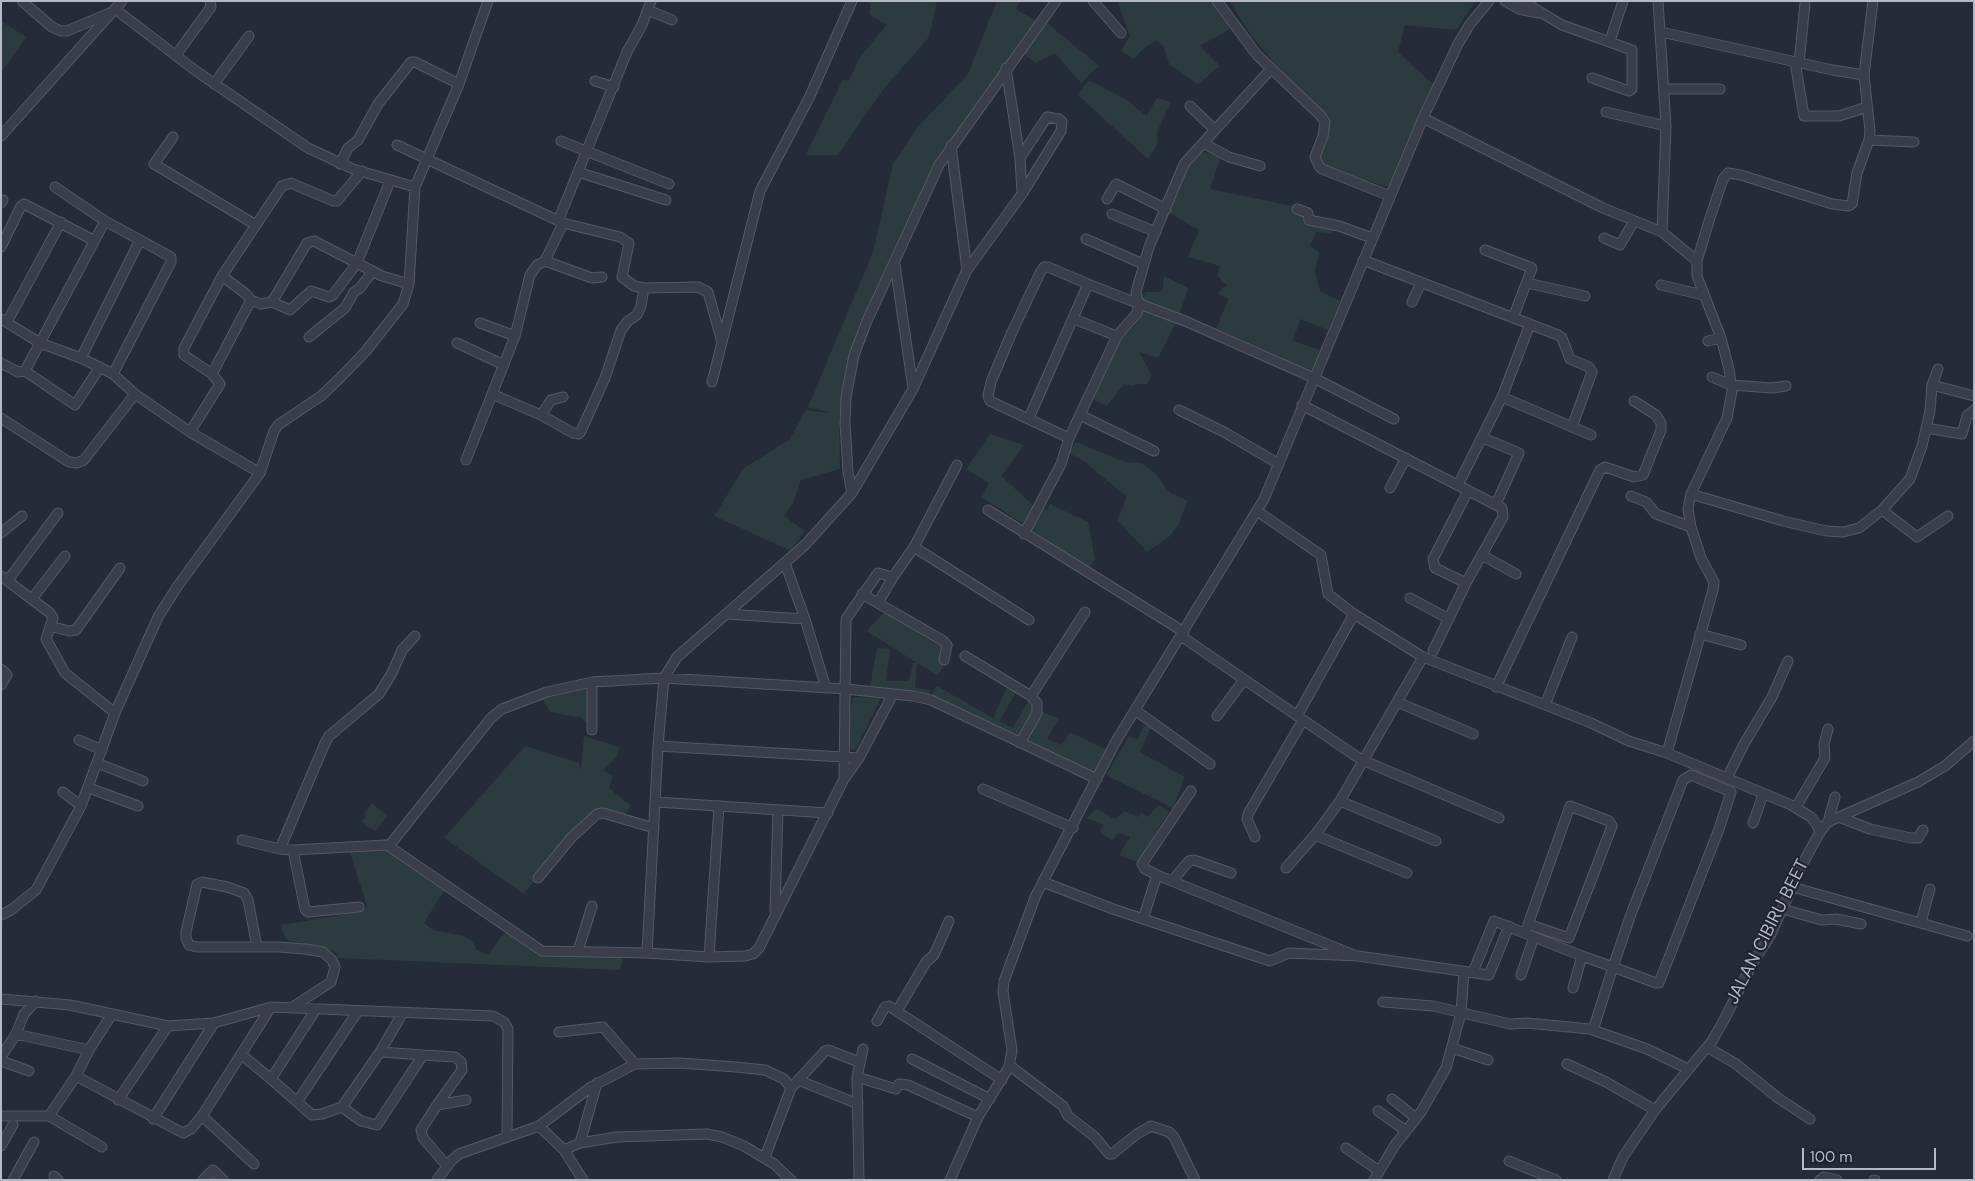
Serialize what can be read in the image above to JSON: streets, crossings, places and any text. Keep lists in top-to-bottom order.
{
  "streets": {
    "street": ["JALAN CIBIRU BEET"]
  },
  "scale_bar": "100 m"
}
